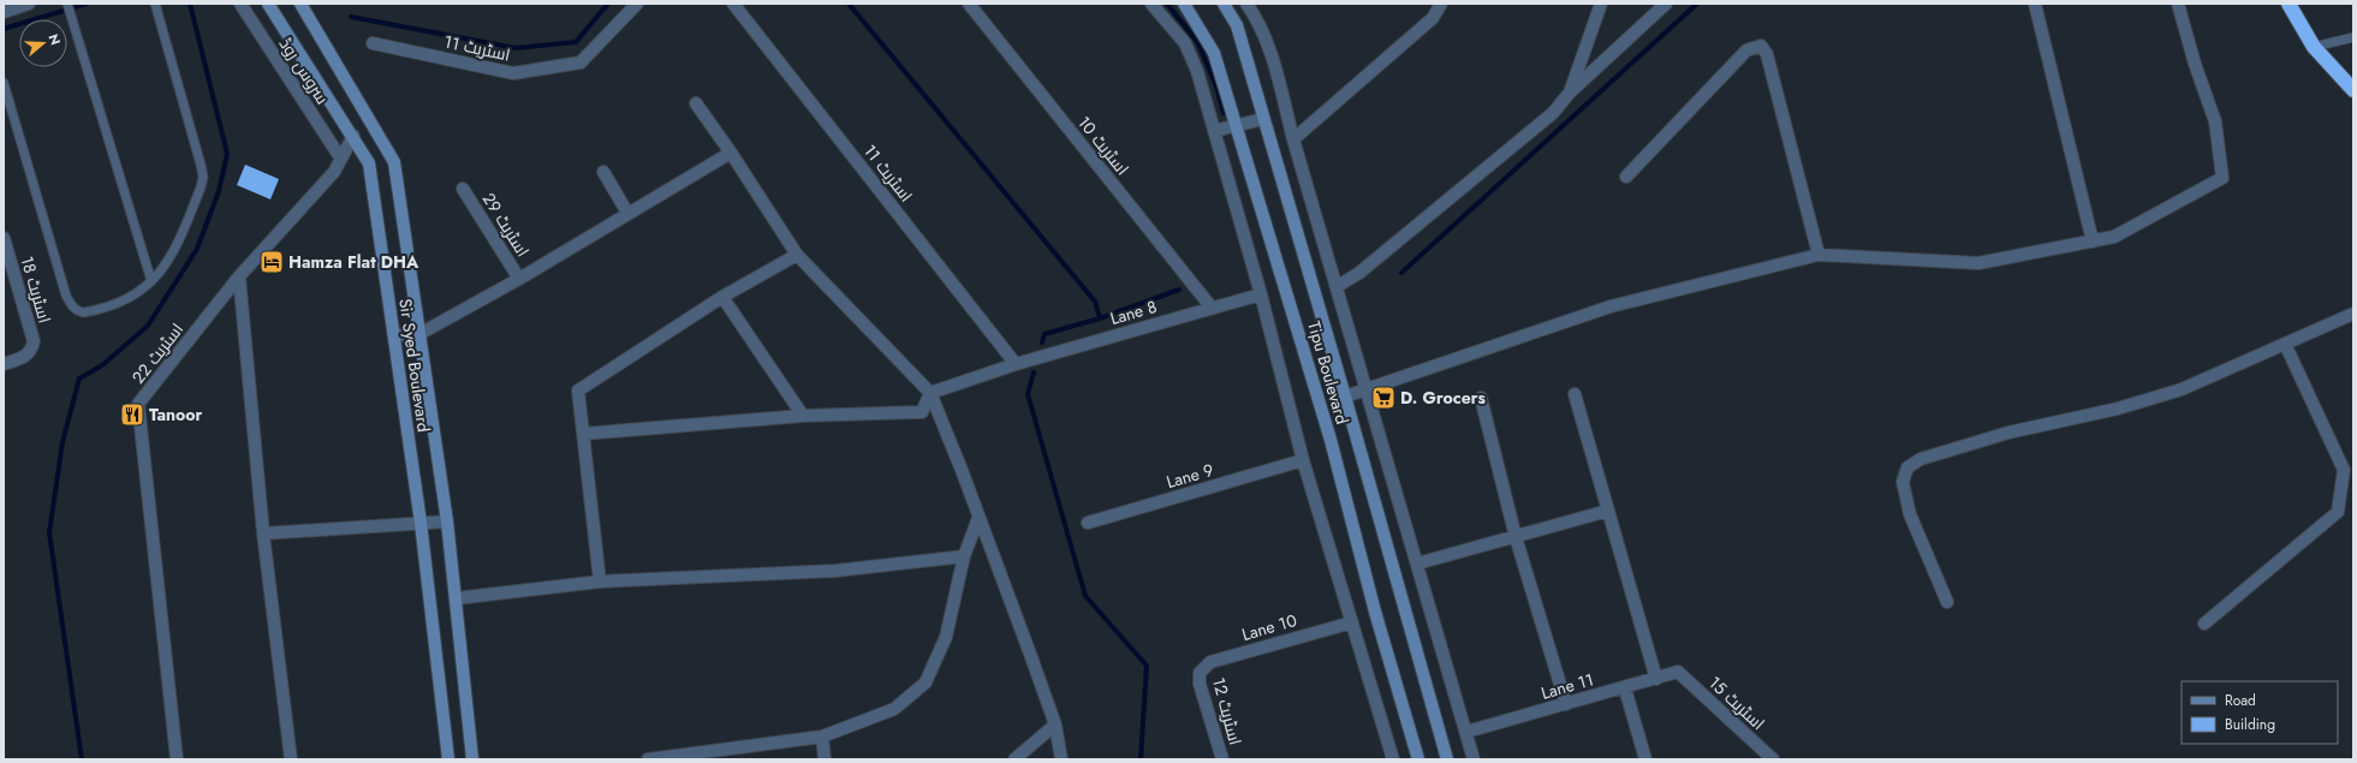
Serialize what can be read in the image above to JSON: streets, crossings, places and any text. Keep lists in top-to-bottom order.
{
  "streets": {
    "street": [
      "اسٹریٹ 11",
      "سروس روڈ",
      "اسٹریٹ 10",
      "اسٹریٹ 29",
      "اسٹریٹ 18",
      "Lane 8",
      "اسٹریٹ 22",
      "Sir Syed Boulevard",
      "Tipu Boulevard",
      "Lane 9",
      "Lane 10",
      "Lane 11",
      "اسٹریٹ 15",
      "اسٹریٹ 12"
    ]
  },
  "crossings": [
    ["اسٹریٹ 11", "Lane 8"],
    ["سروس روڈ", "اسٹریٹ 22"],
    ["اسٹریٹ 10", "Lane 8"],
    ["اسٹریٹ 22", "Sir Syed Boulevard"],
    ["Lane 10", "اسٹریٹ 12"],
    ["Lane 11", "اسٹریٹ 15"]
  ],
  "places": {
    "hotel": ["Hamza Flat DHA"],
    "supermarket": ["D. Grocers"],
    "restaurant": ["Tanoor"]
  },
  "legend": ["Road", "Building"],
  "north": "right"
}
